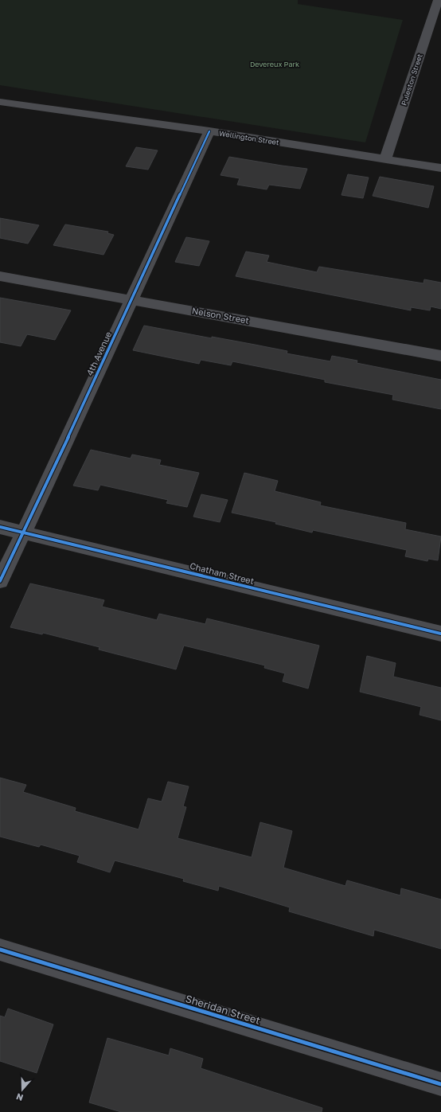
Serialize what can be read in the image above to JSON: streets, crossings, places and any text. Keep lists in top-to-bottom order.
{
  "streets": {
    "street": [
      "Puleston Street",
      "Wellington Street",
      "Nelson Street",
      "4th Avenue",
      "Chatham Street",
      "Sheridan Street"
    ]
  },
  "crossings": [
    ["Puleston Street", "Wellington Street"],
    ["Wellington Street", "4th Avenue"],
    ["Nelson Street", "4th Avenue"],
    ["4th Avenue", "Chatham Street"]
  ],
  "parks": ["Devereux Park"],
  "north": "bottom"
}
